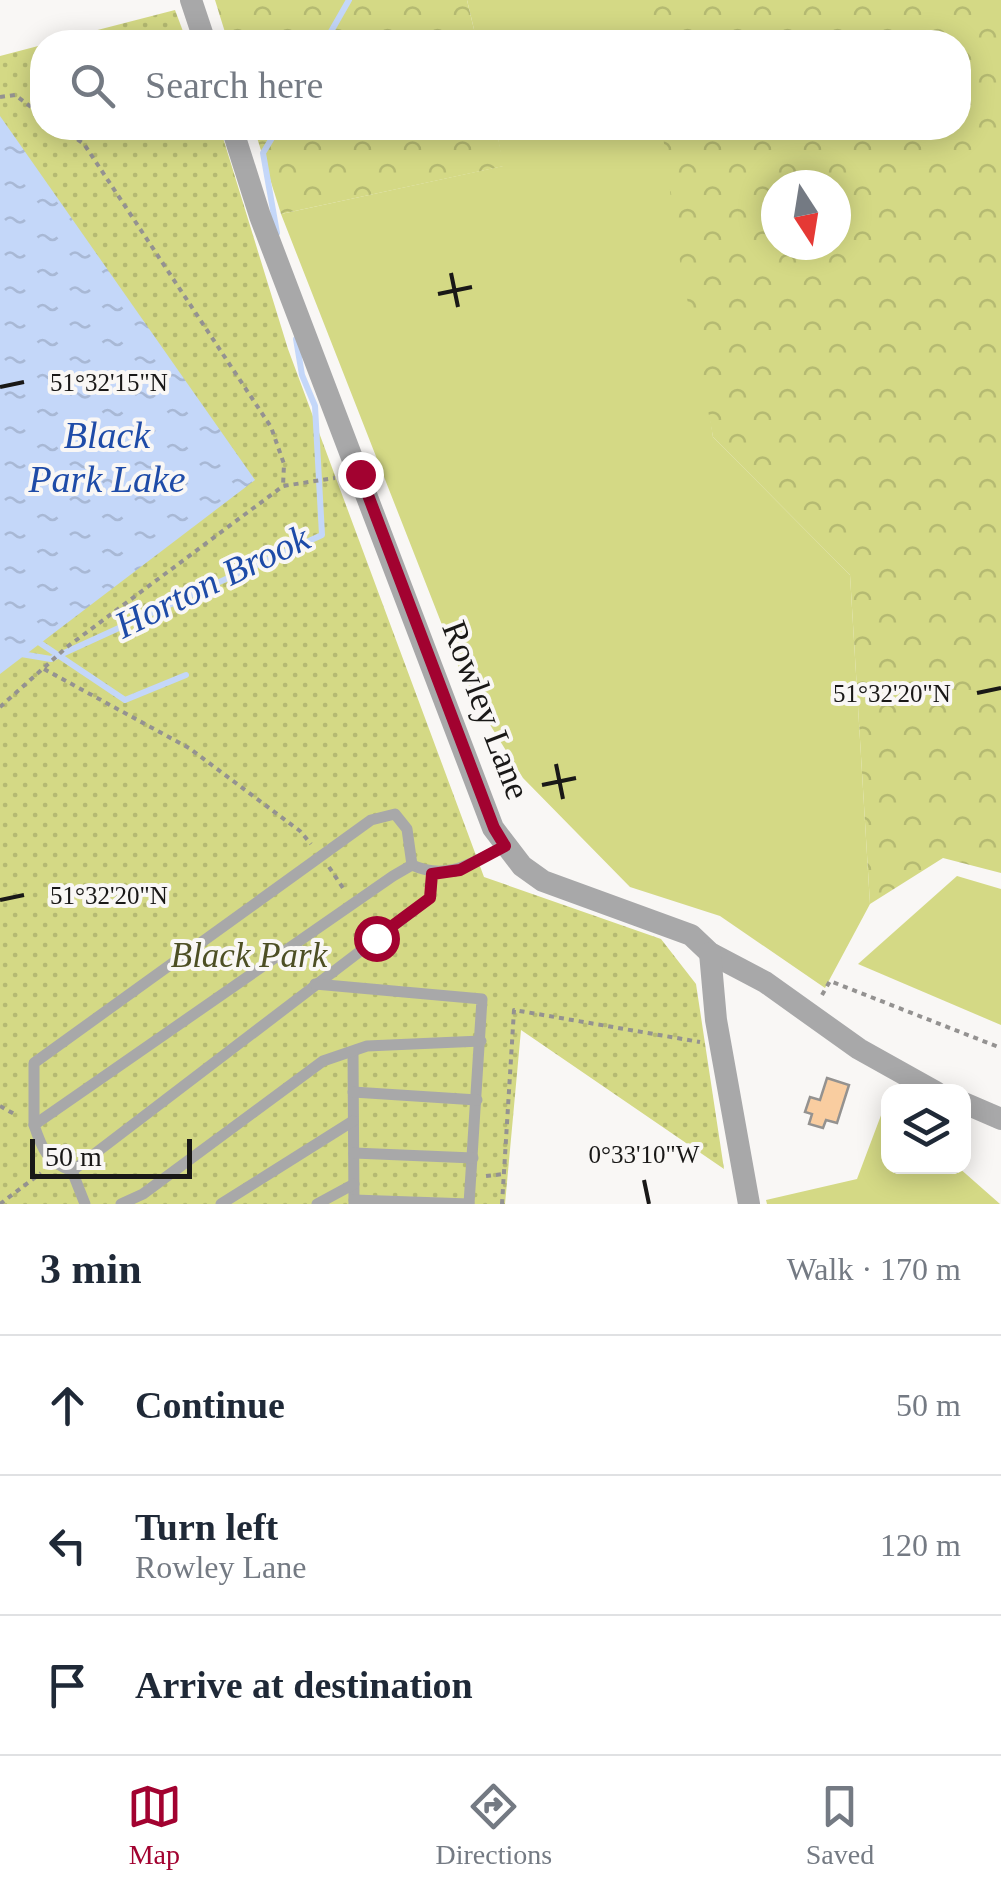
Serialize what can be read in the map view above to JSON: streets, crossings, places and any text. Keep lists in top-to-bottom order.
{
  "streets": {
    "street": ["Rowley Lane"]
  },
  "water": ["Black Park Lake", "Horton Brook"],
  "parks": ["Black Park"],
  "scale_bar": "50 m",
  "north": "bottom",
  "page": {
    "search": "Search here",
    "scale": "50 m",
    "heading": ["3 min", "Walk · 170 m"],
    "list": [
      ["Continue", "50 m"],
      ["Turn left", "Rowley Lane", "120 m"],
      "Arrive at destination"
    ],
    "nav": ["Map", "Directions", "Saved"]
  },
  "coordinates": ["51°32'15\"N", "51°32'20\"N", "0°33'10\"W"]
}
